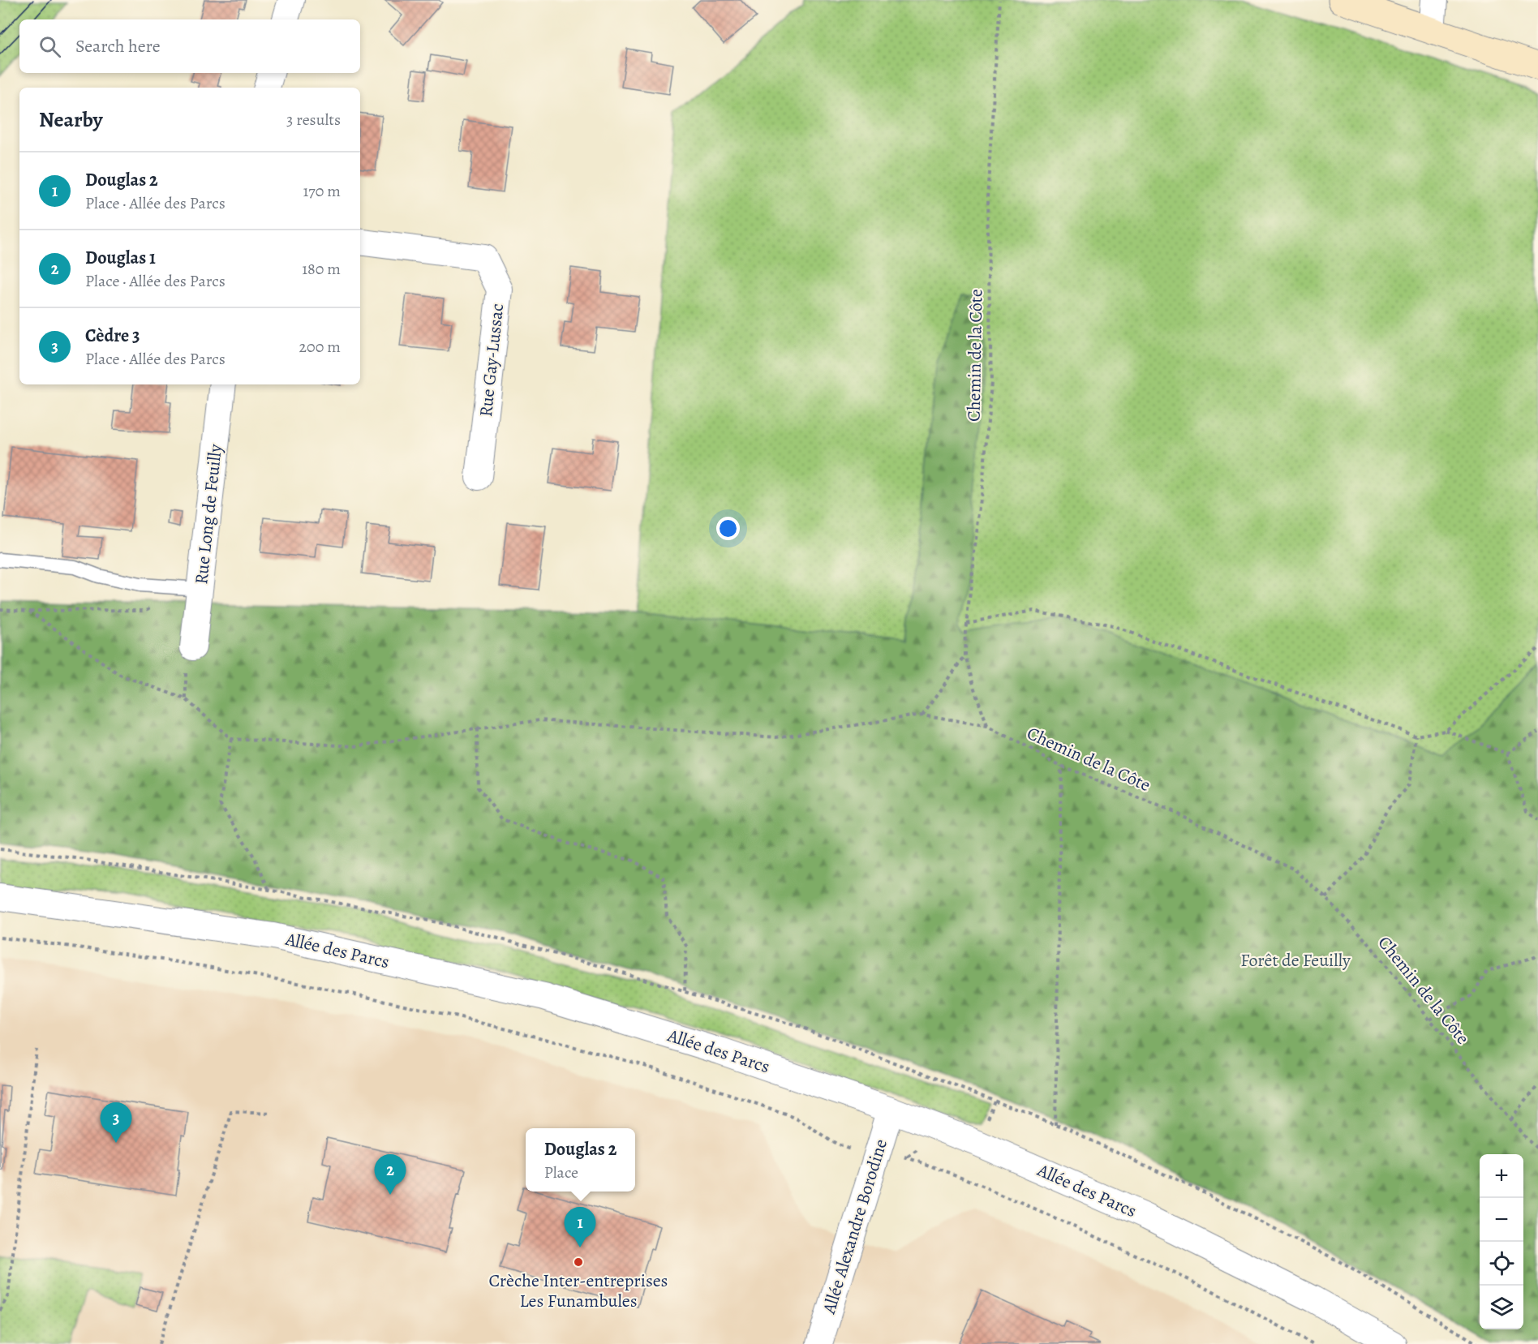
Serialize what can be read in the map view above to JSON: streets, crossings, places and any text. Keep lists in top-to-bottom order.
{
  "streets": {
    "street": [
      "Rue Gay-Lussac",
      "Rue Long de Feuilly",
      "Allée des Parcs",
      "Allée Alexandre Borodine"
    ],
    "path": ["Chemin de la Côte"]
  },
  "crossings": [
    ["Allée des Parcs", "Allée Alexandre Borodine"]
  ],
  "parks": ["Forêt de Feuilly"],
  "places": ["Crèche Inter-entreprises Les Funambules"],
  "page": {
    "search": "Search here",
    "heading": ["Nearby", "3 results"],
    "list": [
      {
        "mark": "1",
        "name": "Douglas 2",
        "note": "Place · Allée des Parcs",
        "value": "170 m"
      },
      {
        "mark": "2",
        "name": "Douglas 1",
        "note": "Place · Allée des Parcs",
        "value": "180 m"
      },
      {
        "mark": "3",
        "name": "Cèdre 3",
        "note": "Place · Allée des Parcs",
        "value": "200 m"
      }
    ],
    "pins": ["3", "2", "1"],
    "popup": ["Douglas 2", "Place"],
    "map_buttons": ["+", "−"]
  }
}
